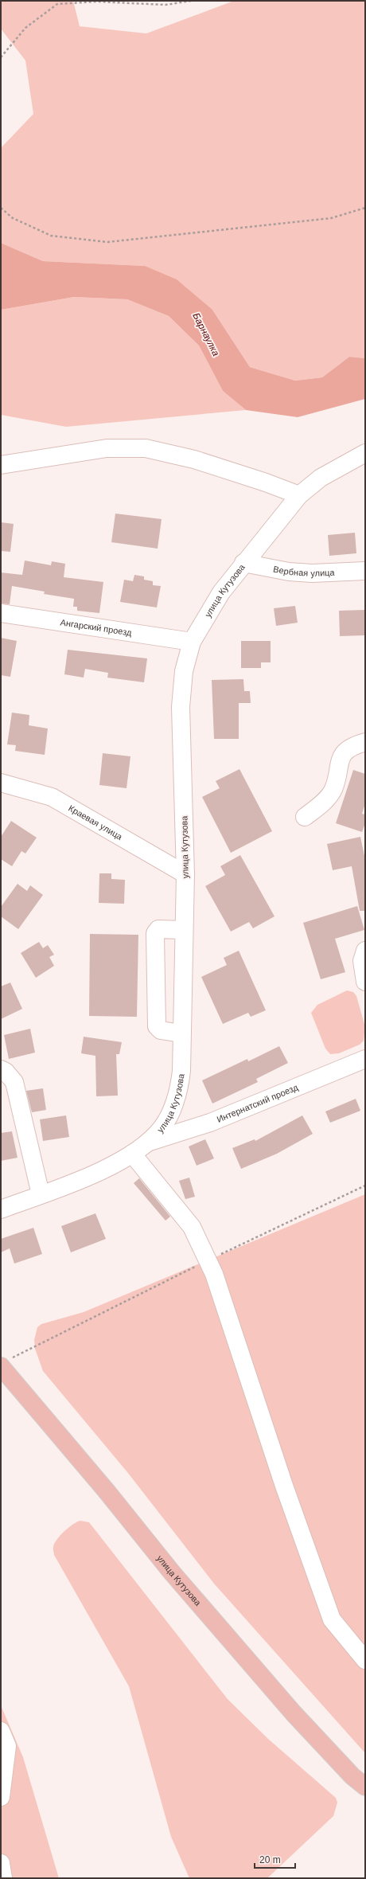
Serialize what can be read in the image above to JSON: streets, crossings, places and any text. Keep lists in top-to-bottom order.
{
  "streets": {
    "main road": ["улица Кутузова"],
    "street": [
      "Вербная улица",
      "Ангарский проезд",
      "Краевая улица",
      "Интернатский проезд"
    ]
  },
  "crossings": [
    ["Вербная улица", "улица Кутузова"],
    ["улица Кутузова", "Ангарский проезд"],
    ["улица Кутузова", "Краевая улица"],
    ["улица Кутузова", "Интернатский проезд"]
  ],
  "water": ["Барнаулка"],
  "scale_bar": "20 m"
}
